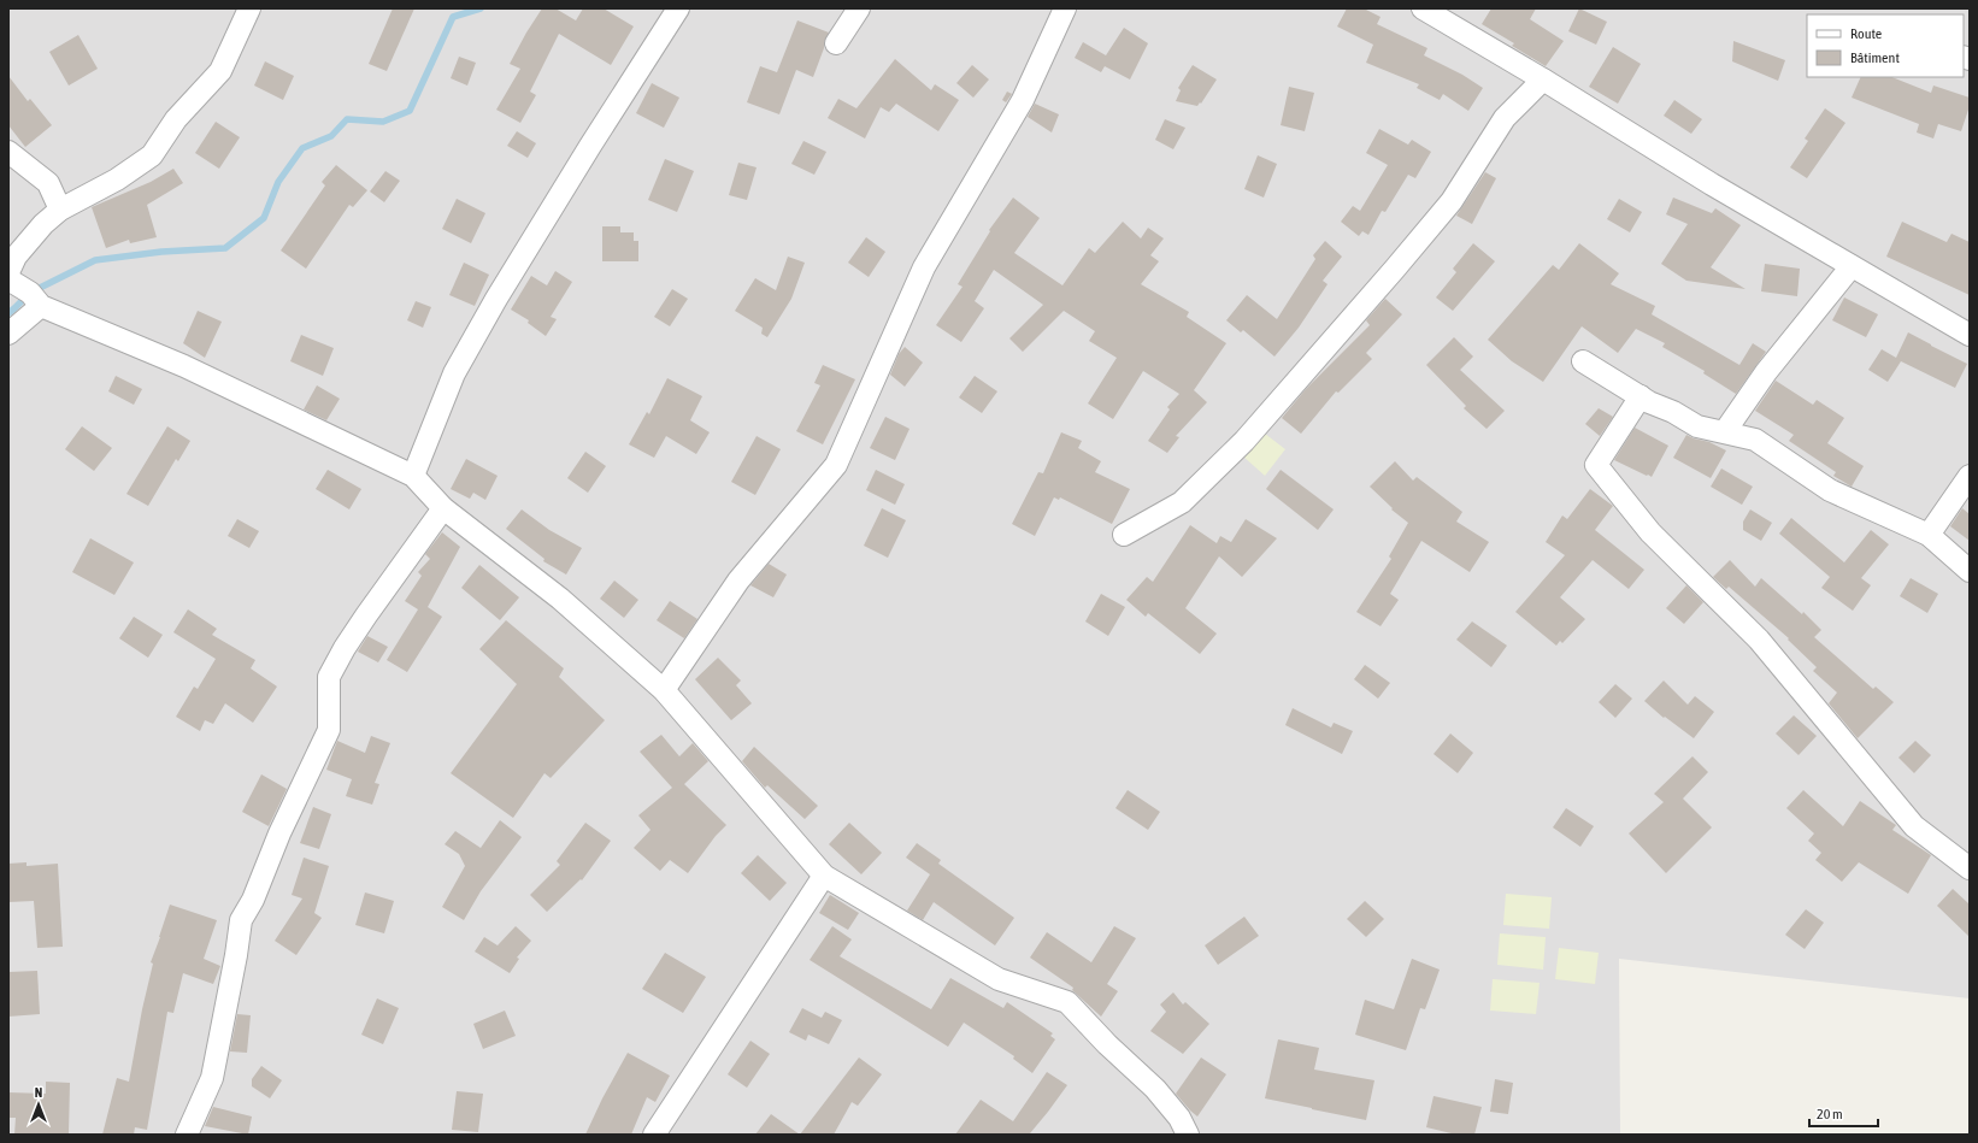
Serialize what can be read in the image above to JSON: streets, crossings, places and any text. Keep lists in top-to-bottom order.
{
  "legend": ["Route", "Bâtiment"],
  "scale_bar": "20 m",
  "north": "top"
}
